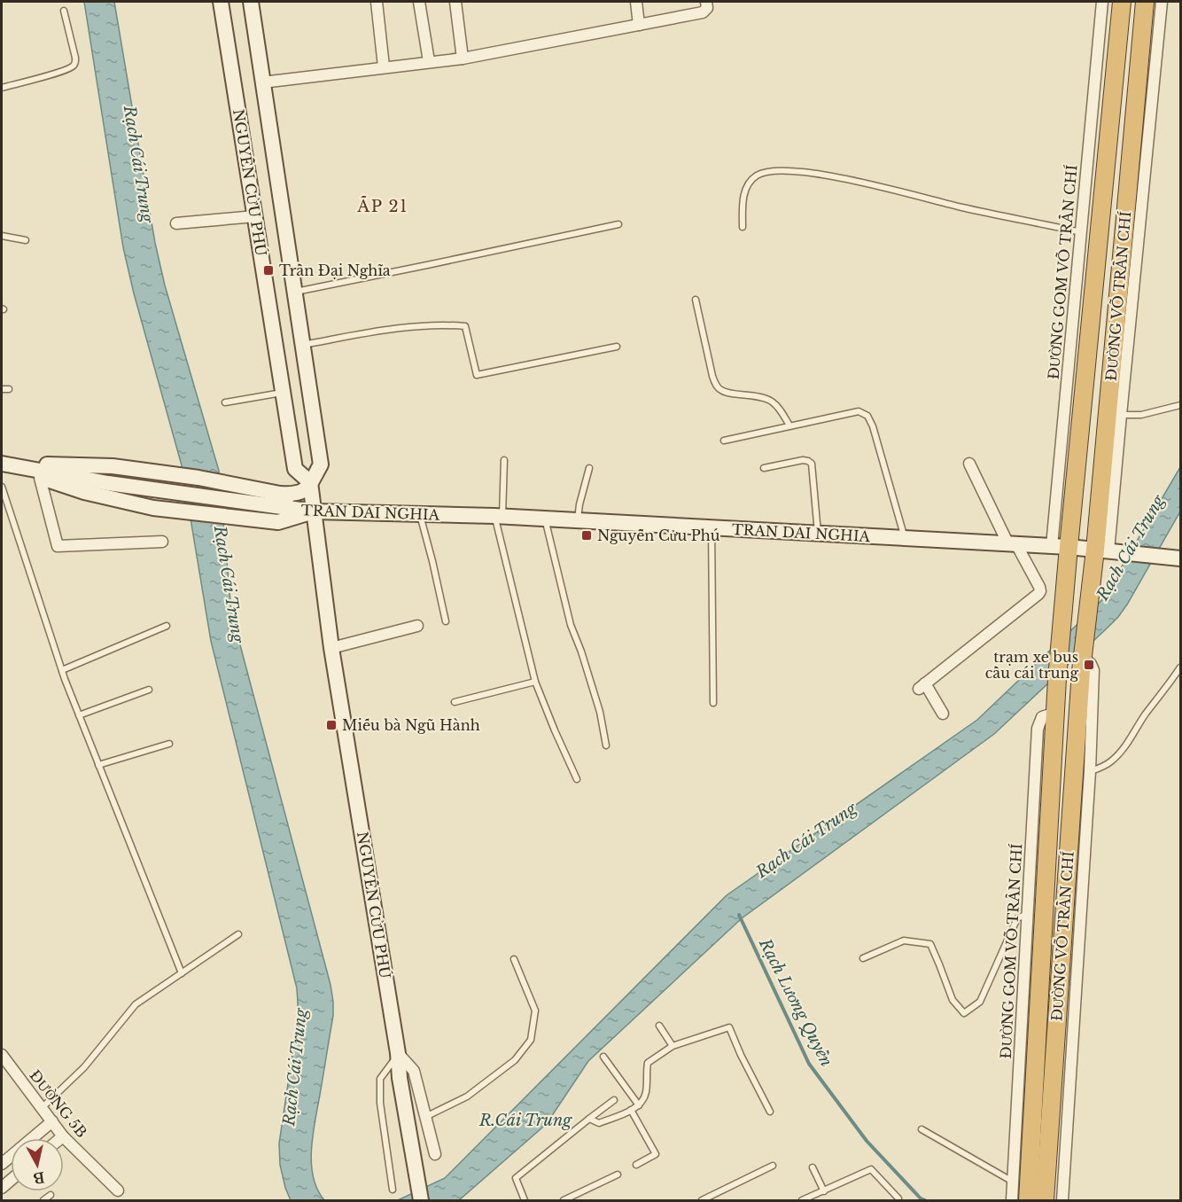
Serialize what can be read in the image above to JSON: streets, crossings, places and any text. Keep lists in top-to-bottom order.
{
  "streets": {
    "highway": ["ĐƯỜNG VÕ TRẦN CHÍ"],
    "main road": ["NGUYỄN CỬU PHÚ", "TRAN DAI NGHIA"],
    "street": ["ĐƯỜNG GOM VÕ TRẦN CHÍ", "ĐƯỜNG 5B"]
  },
  "crossings": [
    ["NGUYỄN CỬU PHÚ", "TRAN DAI NGHIA"],
    ["ĐƯỜNG GOM VÕ TRẦN CHÍ", "ĐƯỜNG VÕ TRẦN CHÍ"],
    ["ĐƯỜNG GOM VÕ TRẦN CHÍ", "TRAN DAI NGHIA"],
    ["ĐƯỜNG VÕ TRẦN CHÍ", "TRAN DAI NGHIA"]
  ],
  "districts": ["ẤP 21"],
  "water": ["Rạch Cái Trung", "Rạch Lương Quyền", "R.Cái Trung"],
  "places": {
    "transit": [
      "Trần Đại Nghĩa",
      "Nguyễn Cửu Phú",
      "trạm xe bus cầu cái trung",
      "Miếu bà Ngũ Hành"
    ]
  },
  "north": "bottom"
}
